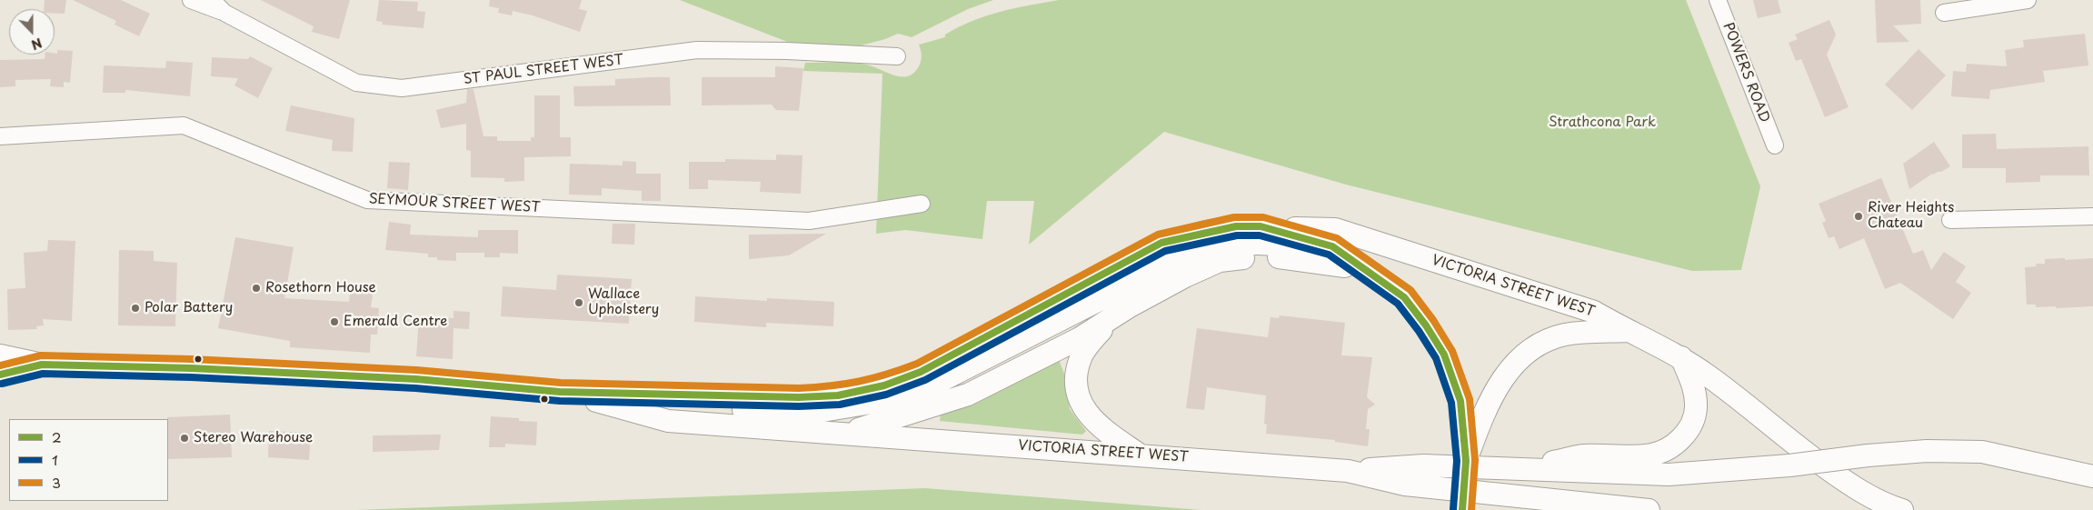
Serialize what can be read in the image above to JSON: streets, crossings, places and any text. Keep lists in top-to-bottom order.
{
  "streets": {
    "main road": ["VICTORIA STREET WEST"],
    "street": ["ST PAUL STREET WEST", "POWERS ROAD", "SEYMOUR STREET WEST"]
  },
  "parks": ["Strathcona Park"],
  "places": [
    "River Heights Chateau",
    "Rosethorn House",
    "Wallace Upholstery",
    "Polar Battery",
    "Emerald Centre",
    "Stereo Warehouse"
  ],
  "lines": ["transit line 3", "transit line 2", "transit line 1"],
  "legend": ["2", "1", "3"],
  "north": "bottom"
}
